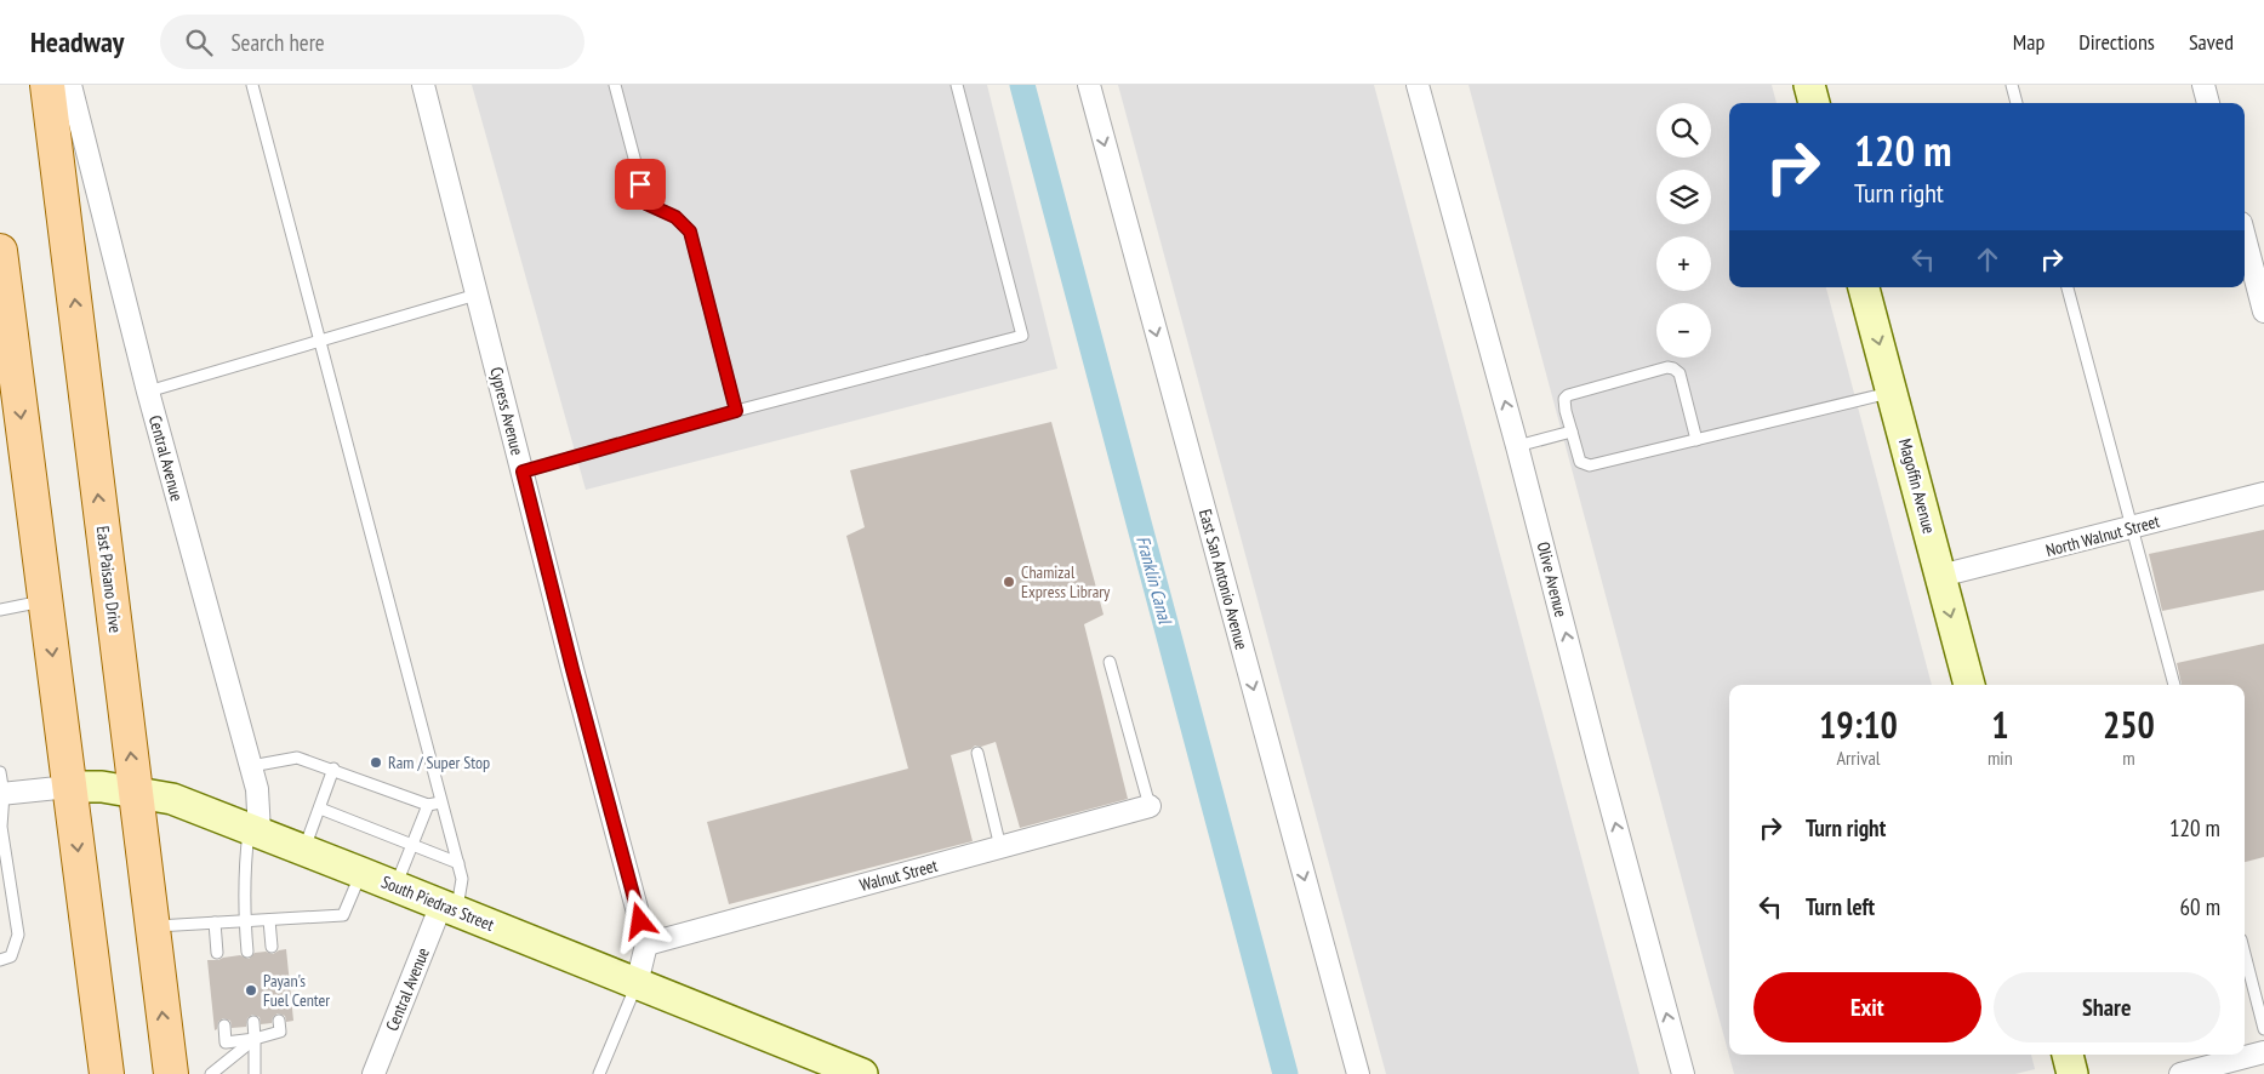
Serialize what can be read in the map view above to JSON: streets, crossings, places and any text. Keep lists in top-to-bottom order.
{
  "streets": {
    "main road": ["Magoffin Avenue", "East Paisano Drive", "South Piedras Street"],
    "street": [
      "Cypress Avenue",
      "Central Avenue",
      "North Walnut Street",
      "East San Antonio Avenue",
      "Olive Avenue",
      "Walnut Street"
    ]
  },
  "crossings": [
    ["Cypress Avenue", "Walnut Street"],
    ["Central Avenue", "South Piedras Street"],
    ["Magoffin Avenue", "North Walnut Street"],
    ["East Paisano Drive", "South Piedras Street"]
  ],
  "one_way": ["Magoffin Avenue", "East San Antonio Avenue", "Olive Avenue"],
  "water": ["Franklin Canal"],
  "places": ["Chamizal Express Library", "Ram / Super Stop", "Payan's Fuel Center"],
  "page": {
    "header": "Headway",
    "search": "Search here",
    "nav": ["Map", "Directions", "Saved"],
    "map_buttons": ["+", "−"],
    "turn": ["120 m", "Turn right"],
    "eta": [
      "19:10",
      "Arrival",
      "1",
      "min",
      "250",
      "m"
    ],
    "list": [
      {
        "name": "Turn right",
        "value": "120 m"
      },
      {
        "name": "Turn left",
        "value": "60 m"
      }
    ],
    "buttons": ["Exit", "Share"]
  }
}
